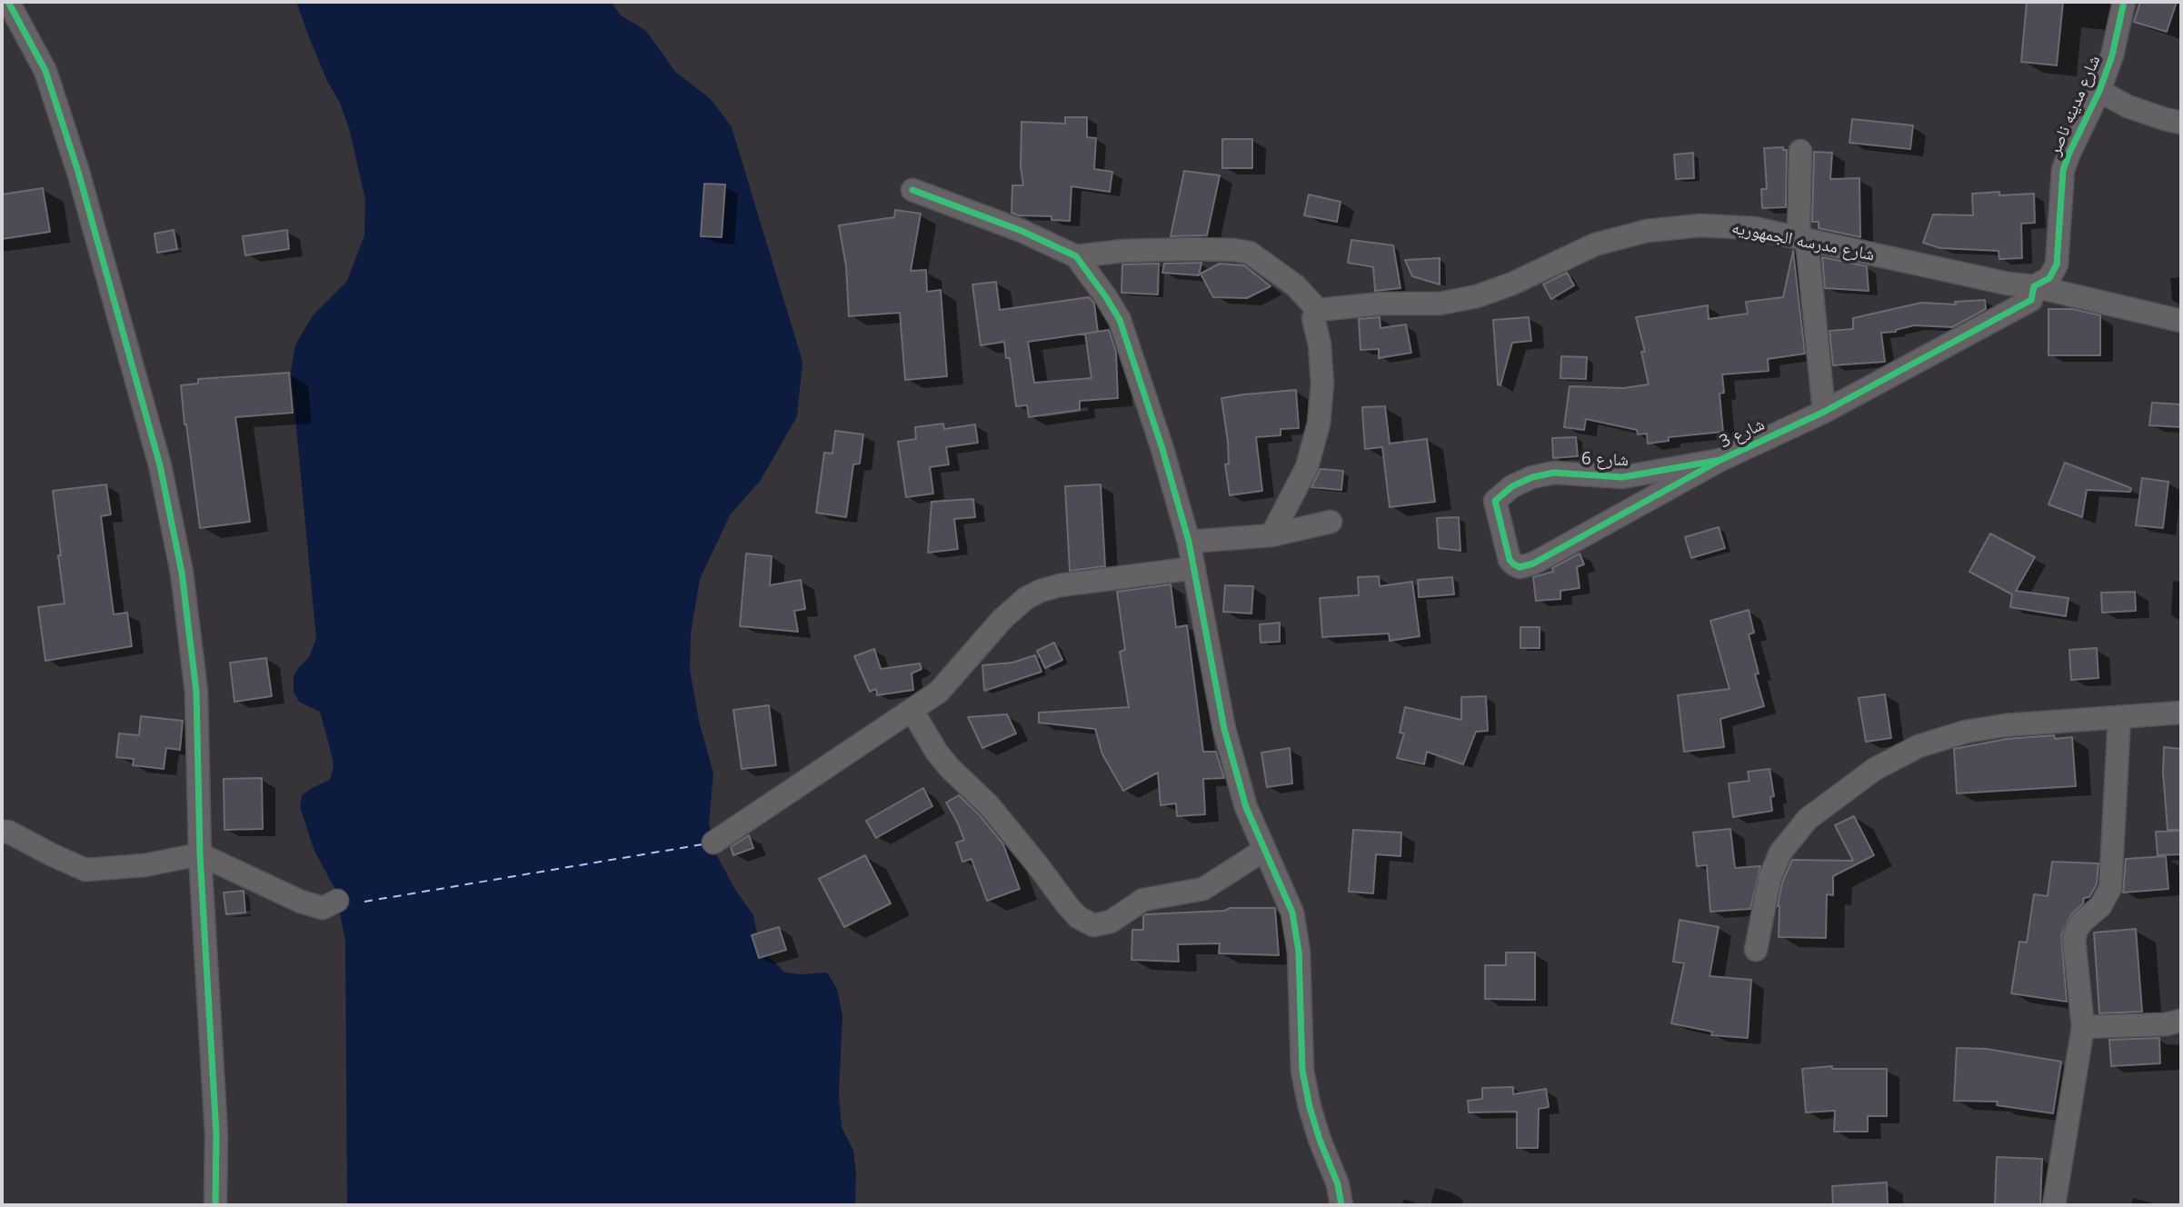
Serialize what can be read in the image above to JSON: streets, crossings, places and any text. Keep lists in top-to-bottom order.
{
  "streets": {
    "street": [
      "شارع مدينه ناصر",
      "شارع مدرسه الجمهوريه",
      "شارع 3",
      "شارع 6"
    ]
  },
  "crossings": [
    ["شارع مدينه ناصر", "شارع مدرسه الجمهوريه"],
    ["شارع مدينه ناصر", "شارع 3"],
    ["شارع مدرسه الجمهوريه", "شارع 3"],
    ["شارع 3", "شارع 6"]
  ]
}
